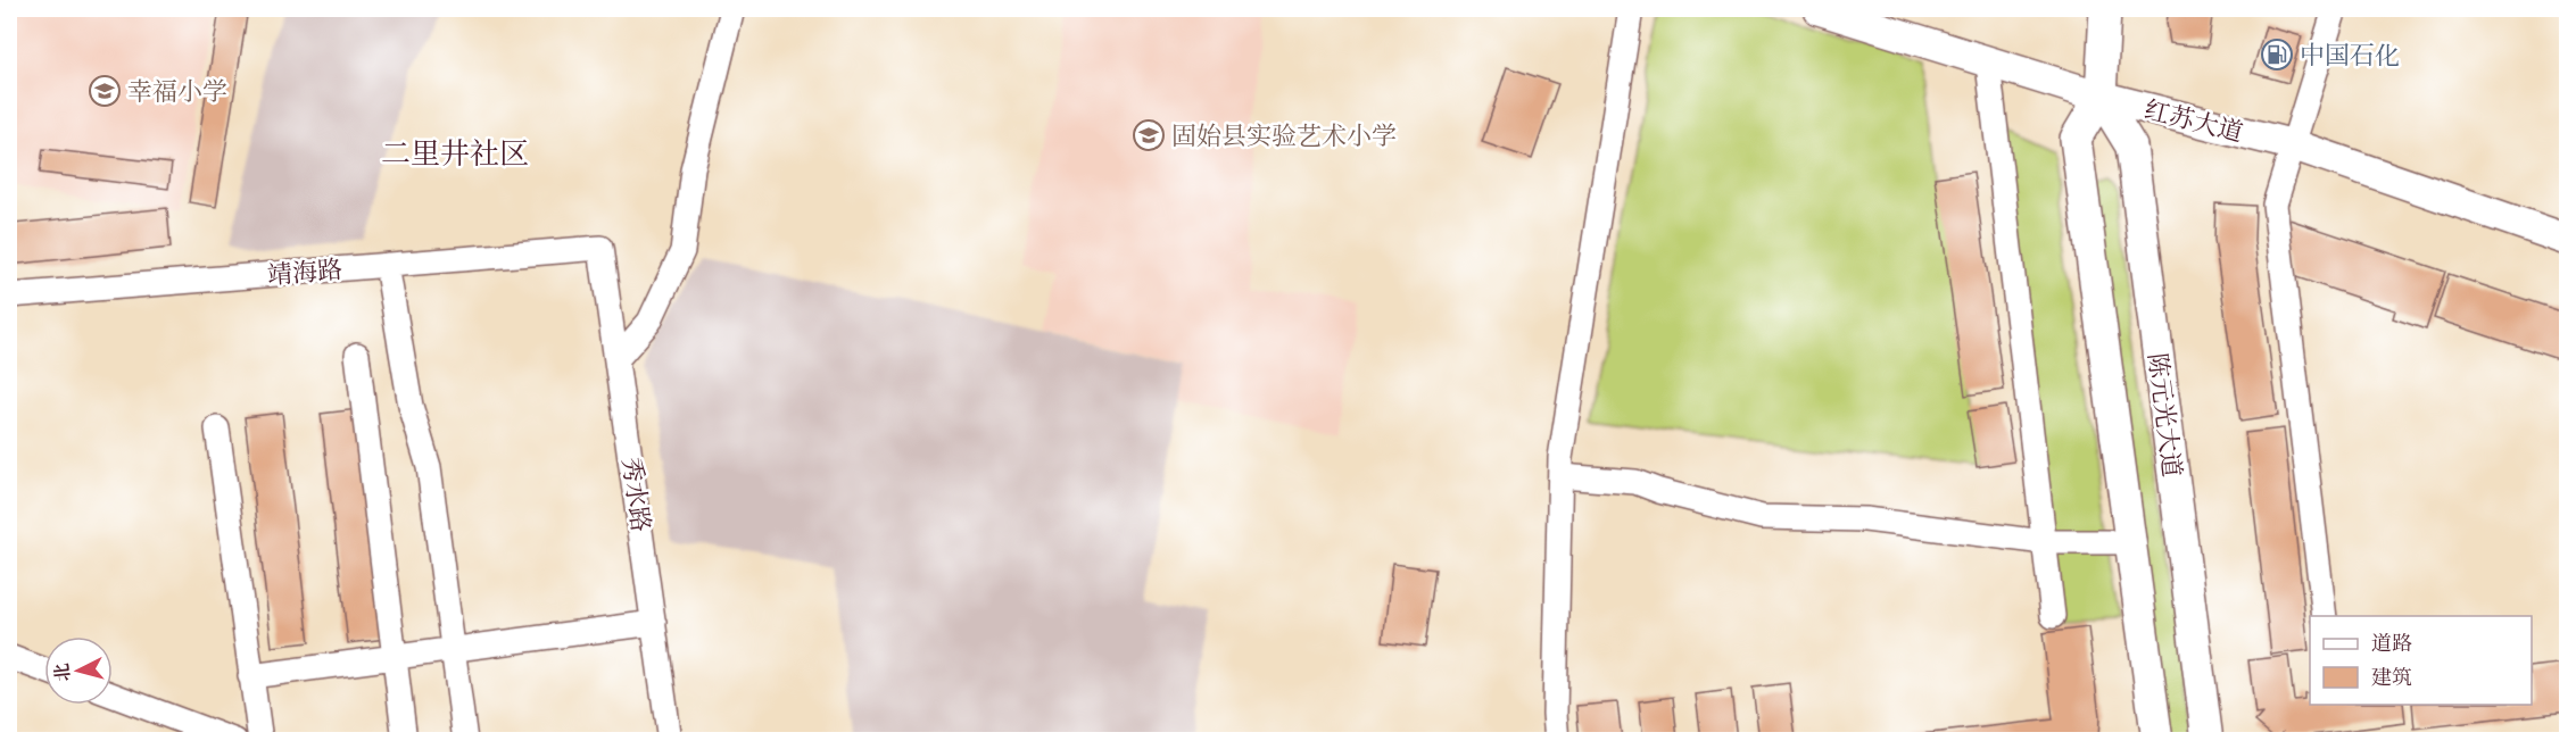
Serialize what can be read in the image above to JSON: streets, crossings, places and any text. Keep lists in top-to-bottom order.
{
  "streets": {
    "main road": ["红苏大道", "陈元光大道"],
    "street": ["靖海路", "秀水路"]
  },
  "crossings": [
    ["红苏大道", "陈元光大道"],
    ["靖海路", "秀水路"]
  ],
  "districts": ["二里井社区"],
  "places": {
    "fuel station": ["中国石化"],
    "school or university": ["幸福小学", "固始县实验艺术小学"]
  },
  "legend": ["道路", "建筑"],
  "north": "left"
}
